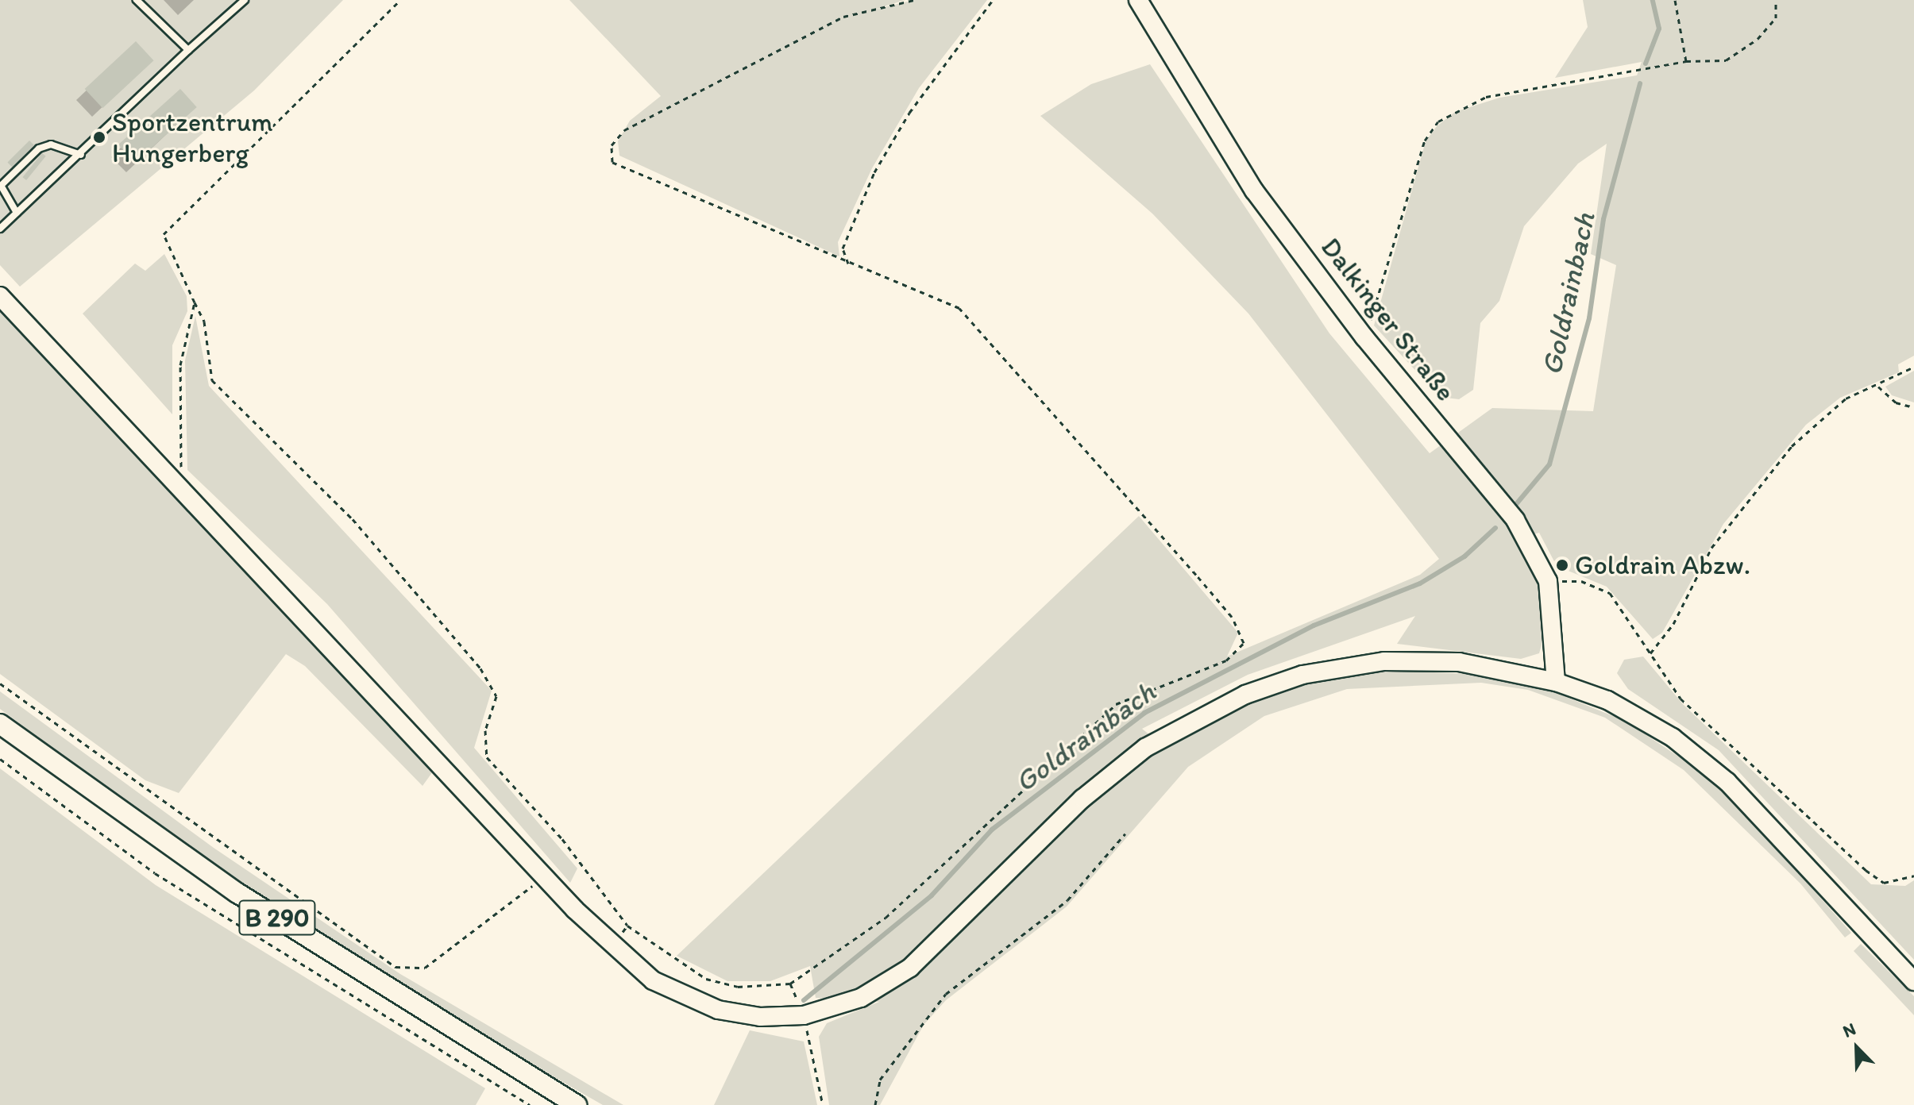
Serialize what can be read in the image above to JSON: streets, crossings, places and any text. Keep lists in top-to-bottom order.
{
  "streets": {
    "main road": ["B 290"],
    "street": ["Dalkinger Straße"]
  },
  "water": ["Goldrainbach"],
  "places": ["Sportzentrum Hungerberg", "Goldrain Abzw."],
  "north": "top left"
}
